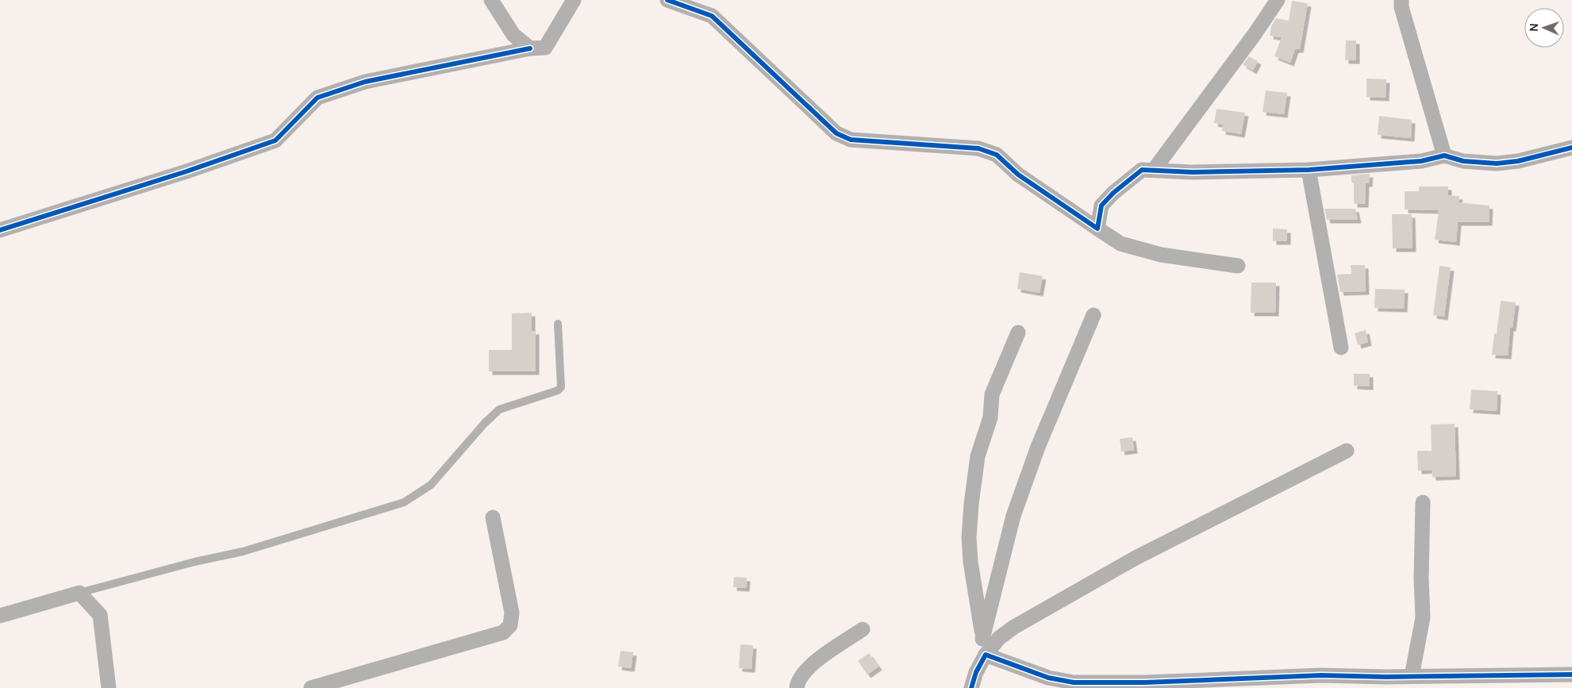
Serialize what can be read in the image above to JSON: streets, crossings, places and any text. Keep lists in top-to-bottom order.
{
  "north": "left"
}
